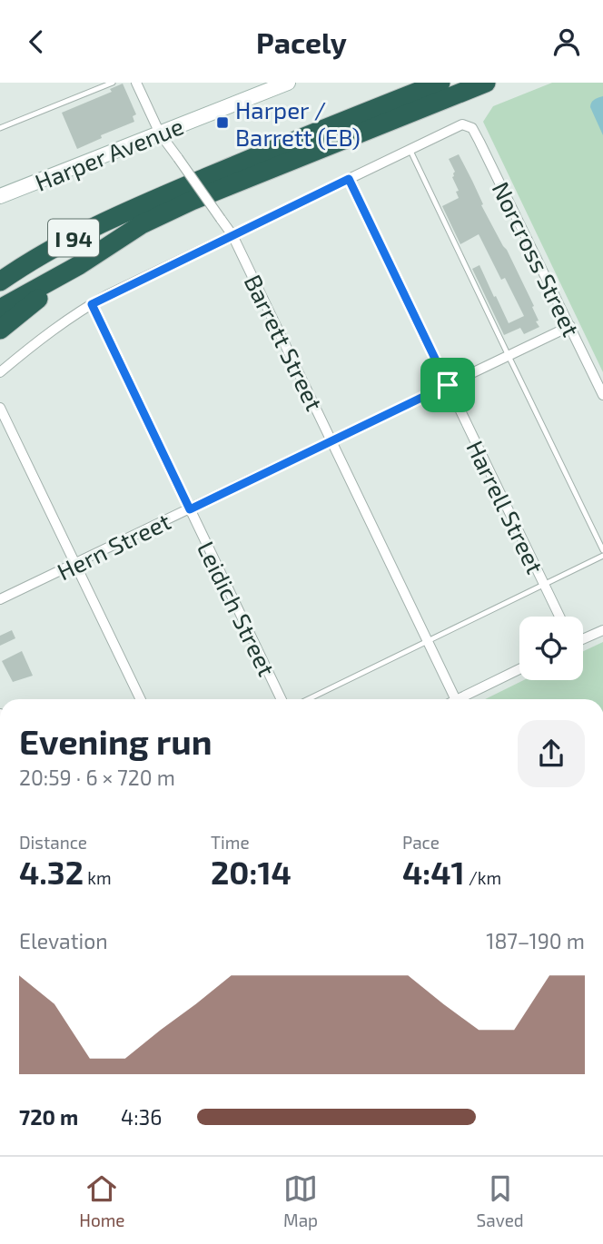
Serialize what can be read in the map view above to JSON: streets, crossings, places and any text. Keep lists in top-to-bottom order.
{
  "streets": {
    "highway": ["I 94"],
    "main road": ["Harper Avenue"],
    "street": [
      "Norcross Street",
      "Barrett Street",
      "Harrell Street",
      "Hern Street",
      "Leidich Street"
    ]
  },
  "crossings": [
    ["Harper Avenue", "Barrett Street"],
    ["Norcross Street", "Hern Street"],
    ["Barrett Street", "Hern Street"],
    ["Harrell Street", "Hern Street"],
    ["Hern Street", "Leidich Street"]
  ],
  "places": {
    "transit": ["Harper / Barrett (EB)"]
  },
  "page": {
    "header": "Pacely",
    "heading": ["Evening run", "20:59 · 6 × 720 m"],
    "stats": [
      ["Distance", "4.32 km"],
      ["Time", "20:14"],
      ["Pace", "4:41 /km"]
    ],
    "chart": ["Elevation", "187–190 m"],
    "list": [
      {
        "name": "720 m",
        "note": "4:36"
      }
    ],
    "tabs": ["Home", "Map", "Saved"]
  }
}
